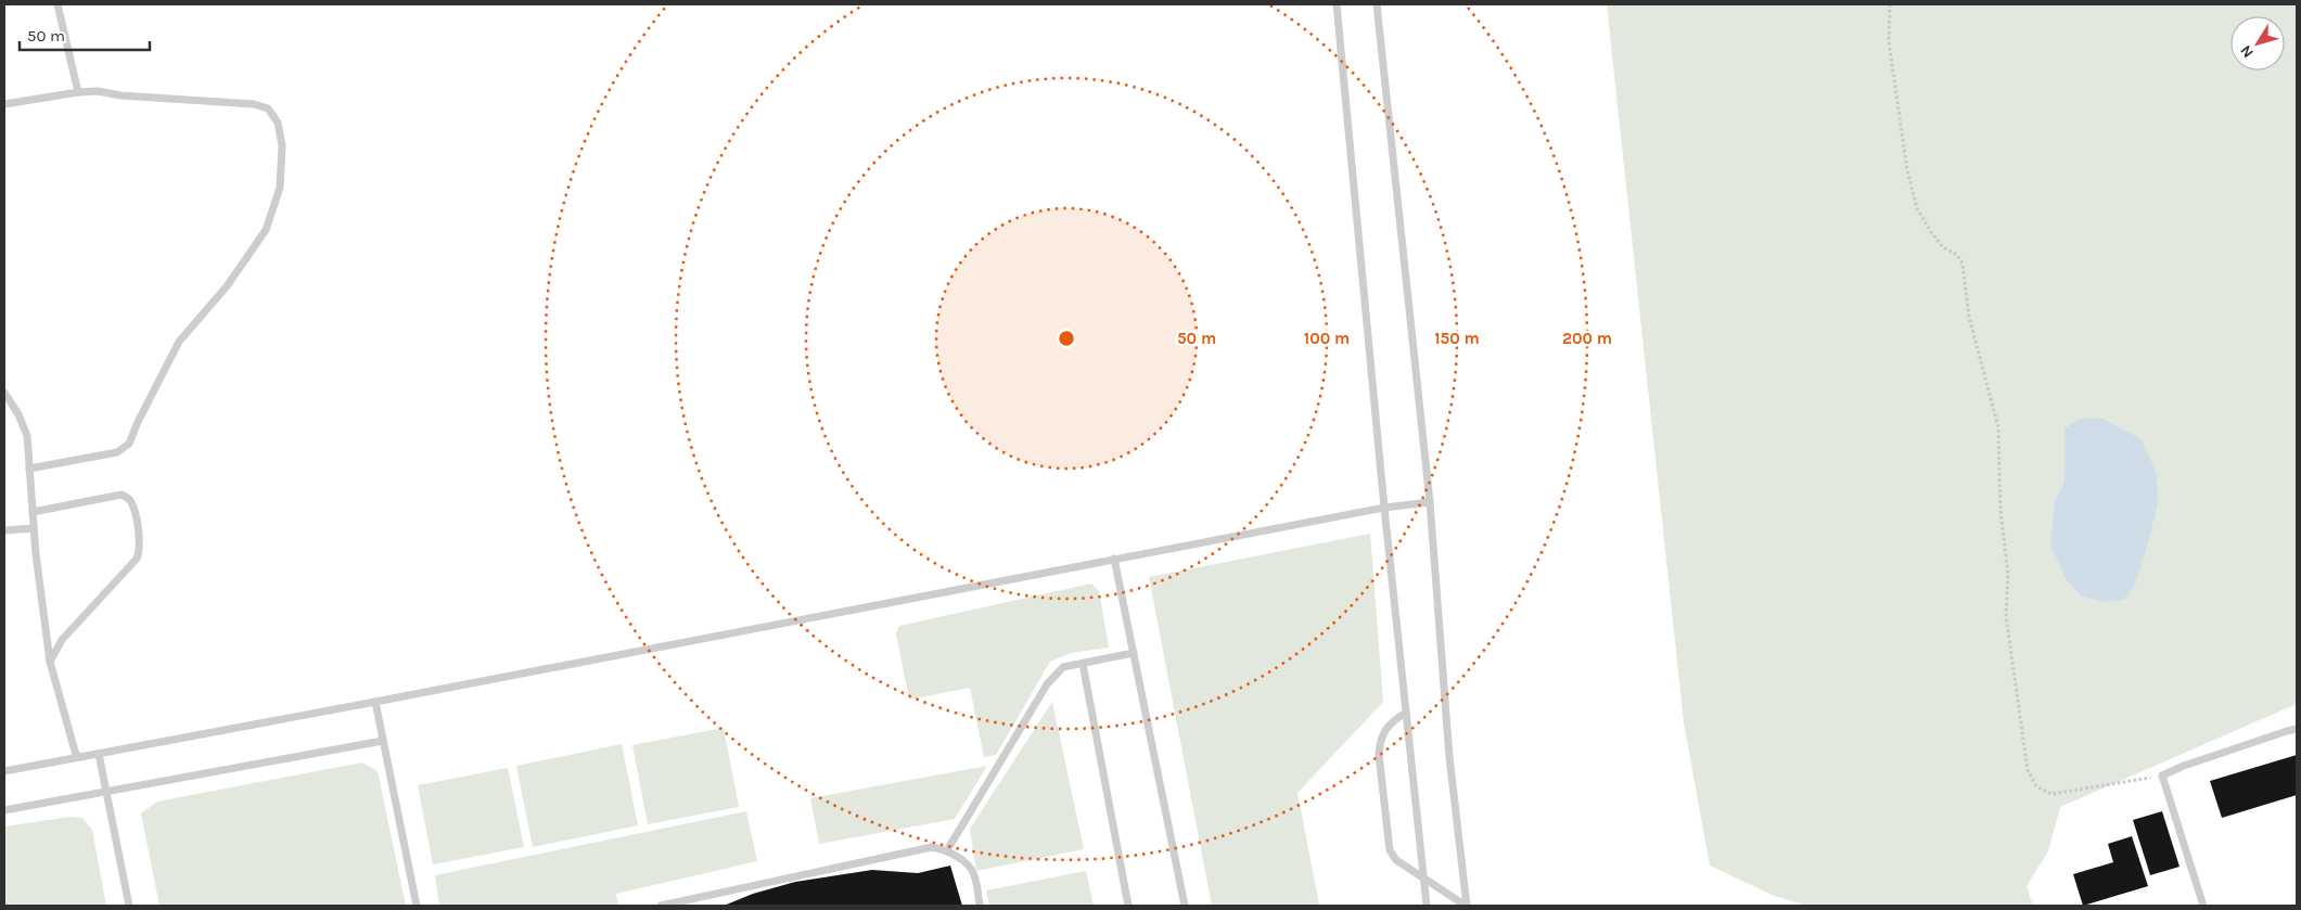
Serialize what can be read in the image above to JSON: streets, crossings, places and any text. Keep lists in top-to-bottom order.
{
  "scale_bar": "50 m",
  "north": "bottom left",
  "rings": [
    "50 m",
    "100 m",
    "150 m",
    "200 m"
  ]
}
